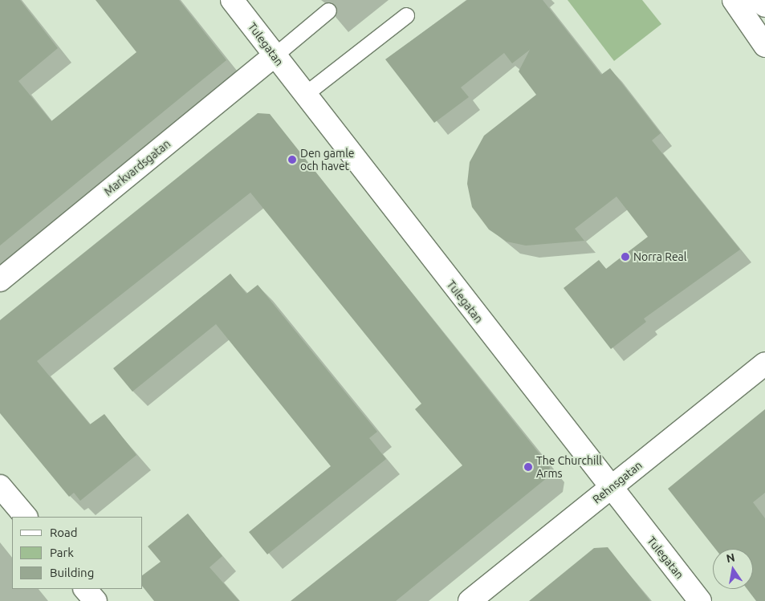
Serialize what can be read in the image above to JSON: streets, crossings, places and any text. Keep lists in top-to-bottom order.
{
  "streets": {
    "street": ["Tulegatan", "Markvardsgatan", "Rehnsgatan"]
  },
  "crossings": [
    ["Tulegatan", "Markvardsgatan"],
    ["Tulegatan", "Rehnsgatan"]
  ],
  "places": ["Den gamle och havet", "Norra Real", "The Churchill Arms"],
  "legend": ["Road", "Park", "Building"],
  "north": "top"
}
